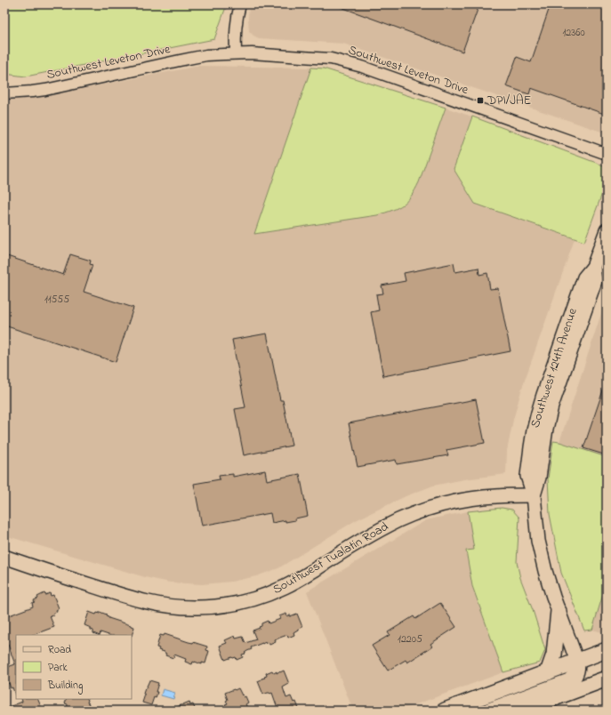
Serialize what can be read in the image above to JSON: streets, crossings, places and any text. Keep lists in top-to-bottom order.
{
  "streets": {
    "main road": ["Southwest 124th Avenue", "Southwest Tualatin Road"],
    "street": ["Southwest Leveton Drive"]
  },
  "crossings": [
    ["Southwest 124th Avenue", "Southwest Tualatin Road"]
  ],
  "places": {
    "transit": ["DPI/JAE"]
  },
  "house_numbers": ["12360", "11555", "12205"],
  "legend": ["Road", "Park", "Building"]
}
